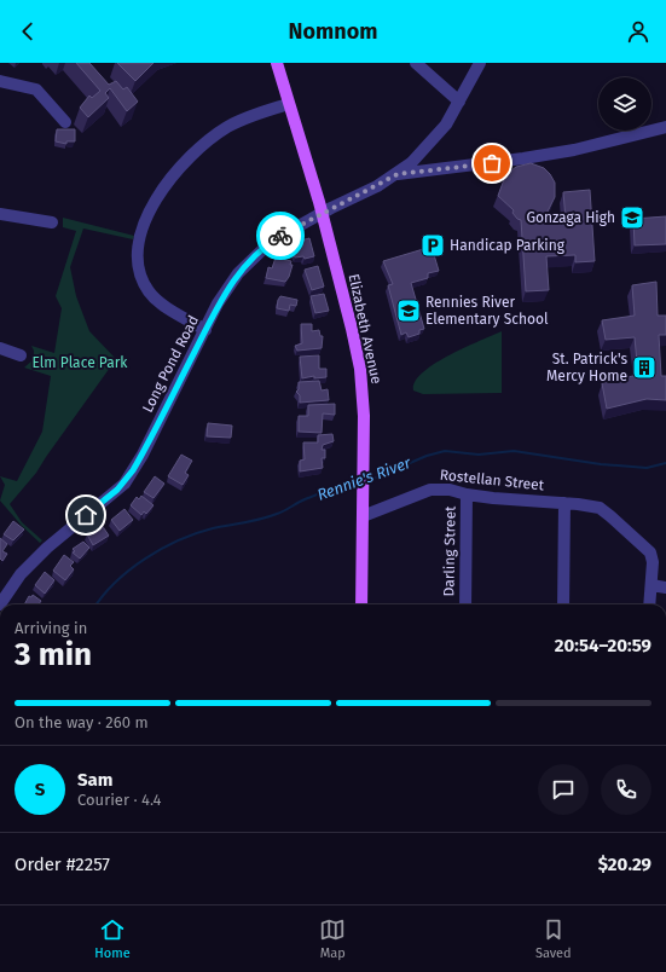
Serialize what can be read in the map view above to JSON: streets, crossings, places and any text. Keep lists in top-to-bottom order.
{
  "streets": {
    "main road": ["Elizabeth Avenue"],
    "street": ["Long Pond Road", "Rostellan Street", "Darling Street"]
  },
  "crossings": [
    ["Elizabeth Avenue", "Long Pond Road"],
    ["Elizabeth Avenue", "Rostellan Street"],
    ["Rostellan Street", "Darling Street"]
  ],
  "water": ["Rennie's River"],
  "parks": ["Elm Place Park"],
  "places": {
    "school or university": ["Gonzaga High", "Rennies River Elementary School"],
    "parking": ["Handicap Parking"],
    "building": ["St. Patrick's Mercy Home"]
  },
  "page": {
    "header": "Nomnom",
    "heading": ["3 min", "Arriving in", "20:54–20:59"],
    "panel": [
      "Sam",
      "Courier · 4.4",
      "Order #2257",
      "$20.29"
    ],
    "bar": "On the way · 260 m",
    "round": "S",
    "tabs": ["Home", "Map", "Saved"]
  }
}
